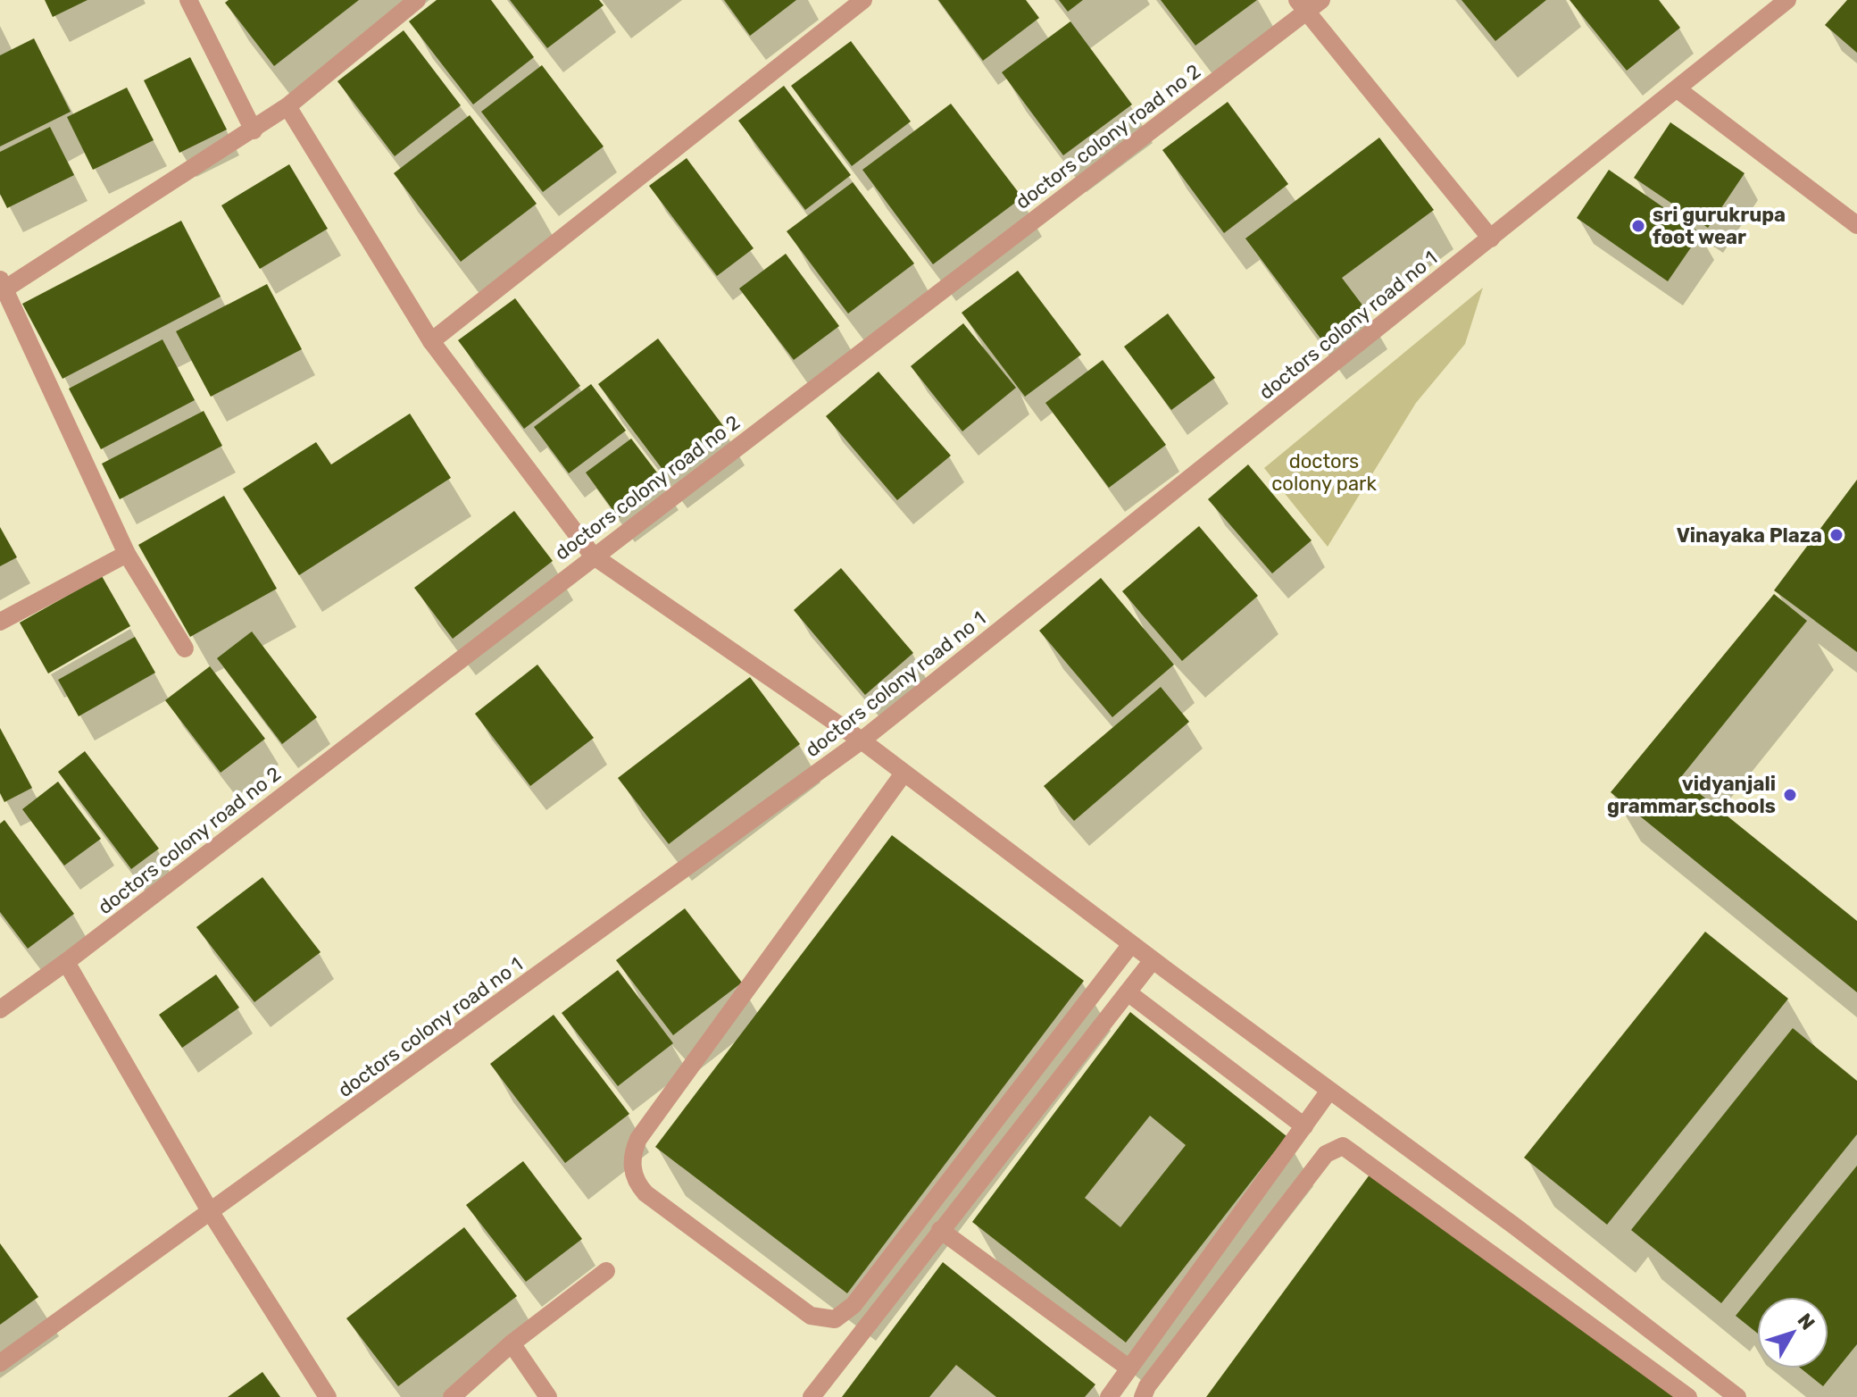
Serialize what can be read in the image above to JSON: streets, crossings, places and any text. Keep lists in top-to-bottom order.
{
  "streets": {
    "street": ["doctors colony road no 2", "doctors colony road no 1"]
  },
  "parks": ["doctors colony park"],
  "places": ["sri gurukrupa foot wear", "Vinayaka Plaza", "vidyanjali grammar schools"],
  "north": "top right"
}
